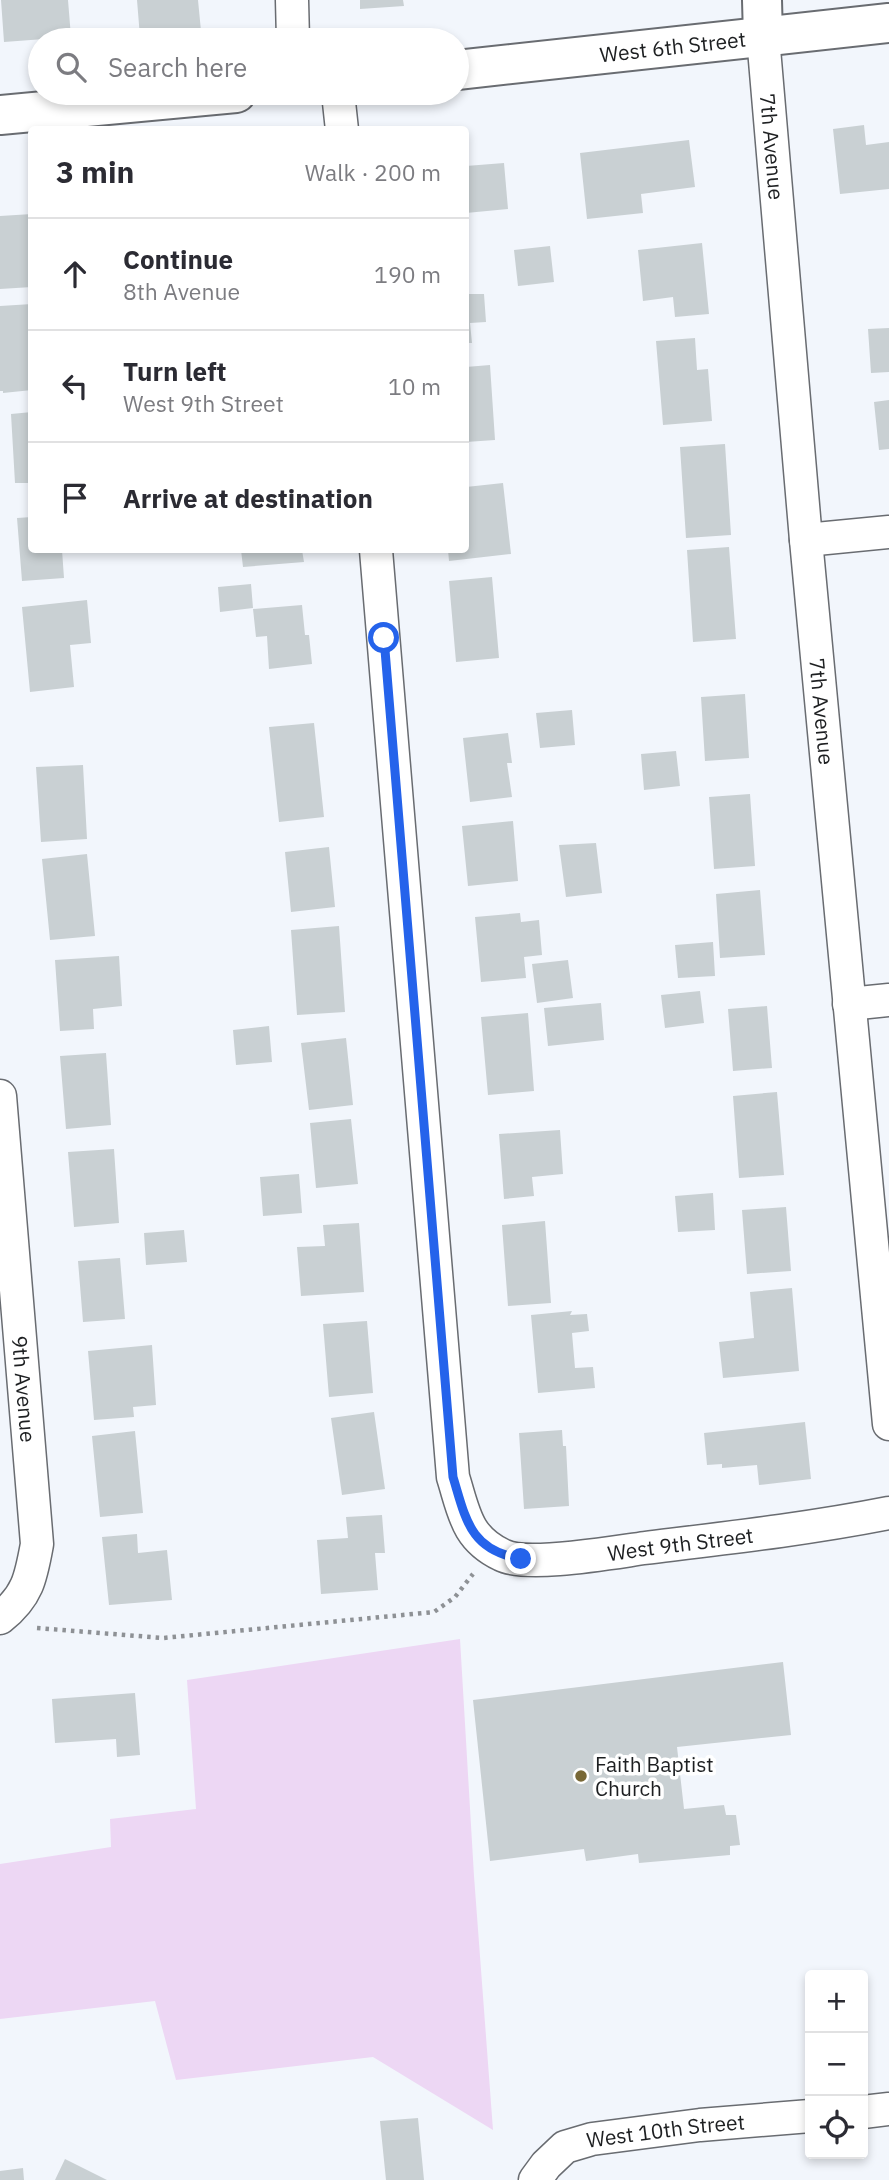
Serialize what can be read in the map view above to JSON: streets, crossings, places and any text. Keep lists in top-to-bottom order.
{
  "streets": {
    "street": [
      "West 6th Street",
      "7th Avenue",
      "9th Avenue",
      "West 9th Street",
      "West 10th Street"
    ]
  },
  "crossings": [
    ["West 6th Street", "7th Avenue"]
  ],
  "places": ["Faith Baptist Church"],
  "page": {
    "search": "Search here",
    "heading": ["3 min", "Walk · 200 m"],
    "list": [
      ["Continue", "8th Avenue", "190 m"],
      ["Turn left", "West 9th Street", "10 m"],
      "Arrive at destination"
    ],
    "map_buttons": ["+", "−"]
  }
}
